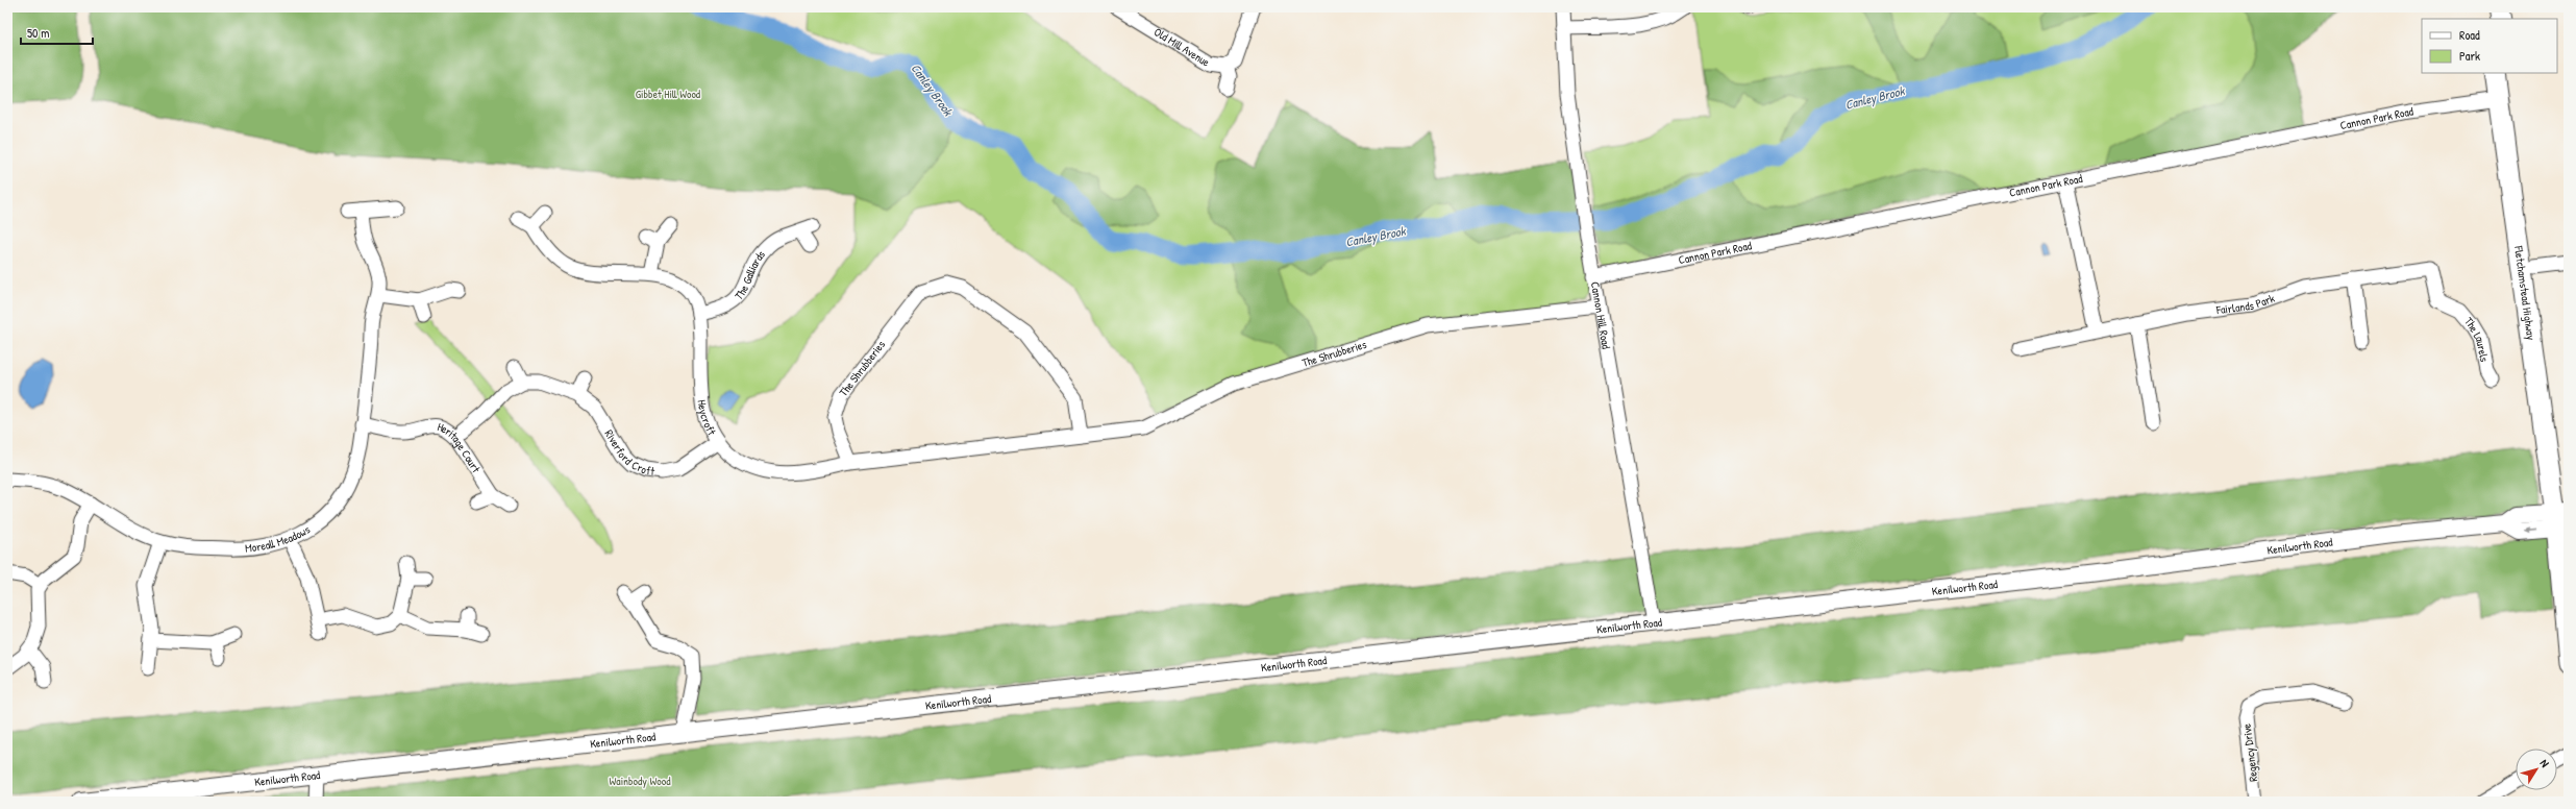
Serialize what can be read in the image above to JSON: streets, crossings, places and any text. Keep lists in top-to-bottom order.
{
  "streets": {
    "highway": ["Fletchamstead Highway"],
    "main road": ["Kenilworth Road"],
    "street": [
      "Old Mill Avenue",
      "Cannon Park Road",
      "The Galliards",
      "Fairlands Park",
      "Cannon Hill Road",
      "The Laurels",
      "The Shrubberies",
      "Heycroft",
      "Riverford Croft",
      "Heritage Court",
      "Moreall Meadows",
      "Regency Drive"
    ]
  },
  "crossings": [
    ["Cannon Park Road", "Fletchamstead Highway"],
    ["Cannon Park Road", "Cannon Hill Road"],
    ["The Galliards", "Heycroft"],
    ["Fletchamstead Highway", "Kenilworth Road"],
    ["Fairlands Park", "The Laurels"],
    ["Cannon Hill Road", "The Shrubberies"],
    ["Cannon Hill Road", "Kenilworth Road"],
    ["The Shrubberies", "Heycroft"],
    ["Heycroft", "Riverford Croft"],
    ["Heritage Court", "Moreall Meadows"]
  ],
  "water": ["Canley Brook"],
  "parks": ["Gibbet Hill Wood", "Wainbody Wood"],
  "legend": ["Road", "Park"],
  "scale_bar": "50 m",
  "north": "top right"
}
